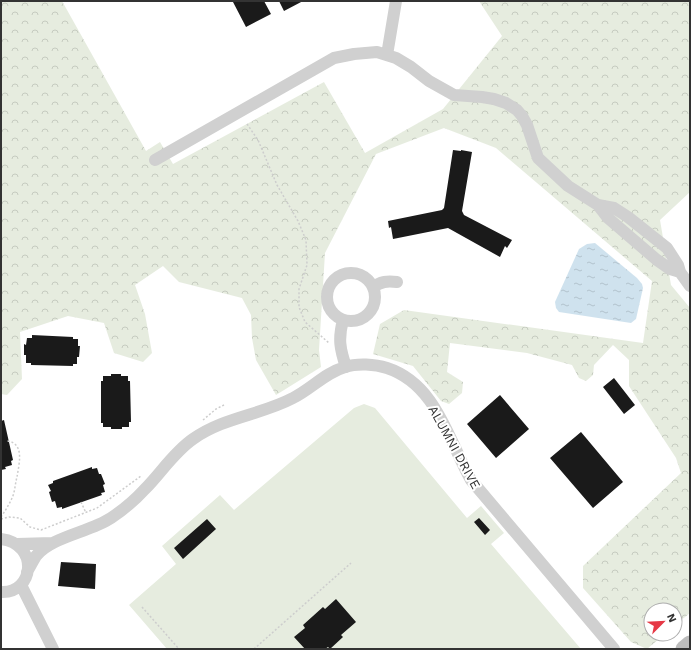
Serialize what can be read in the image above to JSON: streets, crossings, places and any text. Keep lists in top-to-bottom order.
{
  "streets": {
    "street": ["ALUMNI DRIVE"]
  },
  "north": "top right"
}
